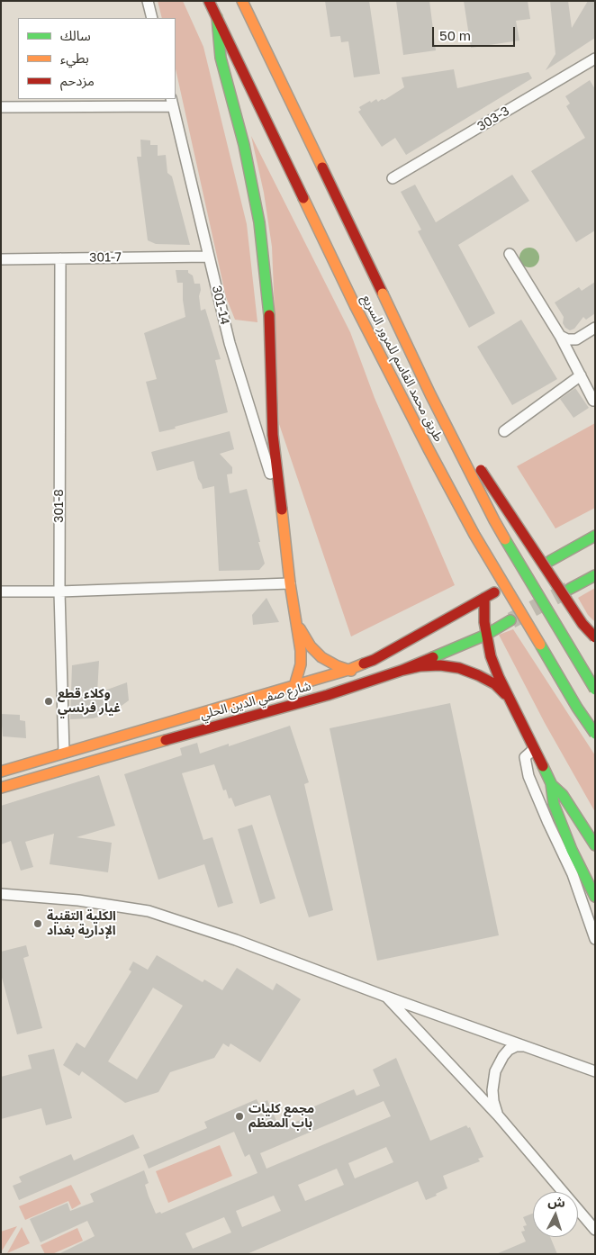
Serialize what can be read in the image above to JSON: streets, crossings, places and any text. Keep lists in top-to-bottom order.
{
  "streets": {
    "main road": ["طريق محمد القاسم للمرور السريع", "شارع صفي الدين الحلي"],
    "street": [
      "303-3",
      "301-7",
      "301-14",
      "301-8"
    ]
  },
  "crossings": [
    ["301-7", "301-14"],
    ["301-7", "301-8"],
    ["301-8", "شارع صفي الدين الحلي"]
  ],
  "places": ["وكلاء قطع غيار فرنسي", "الكلية التقنية الإدارية بغداد", "مجمع كليات باب المعظم"],
  "legend": ["سالك", "بطيء", "مزدحم"],
  "scale_bar": "50 m",
  "north": "top"
}
